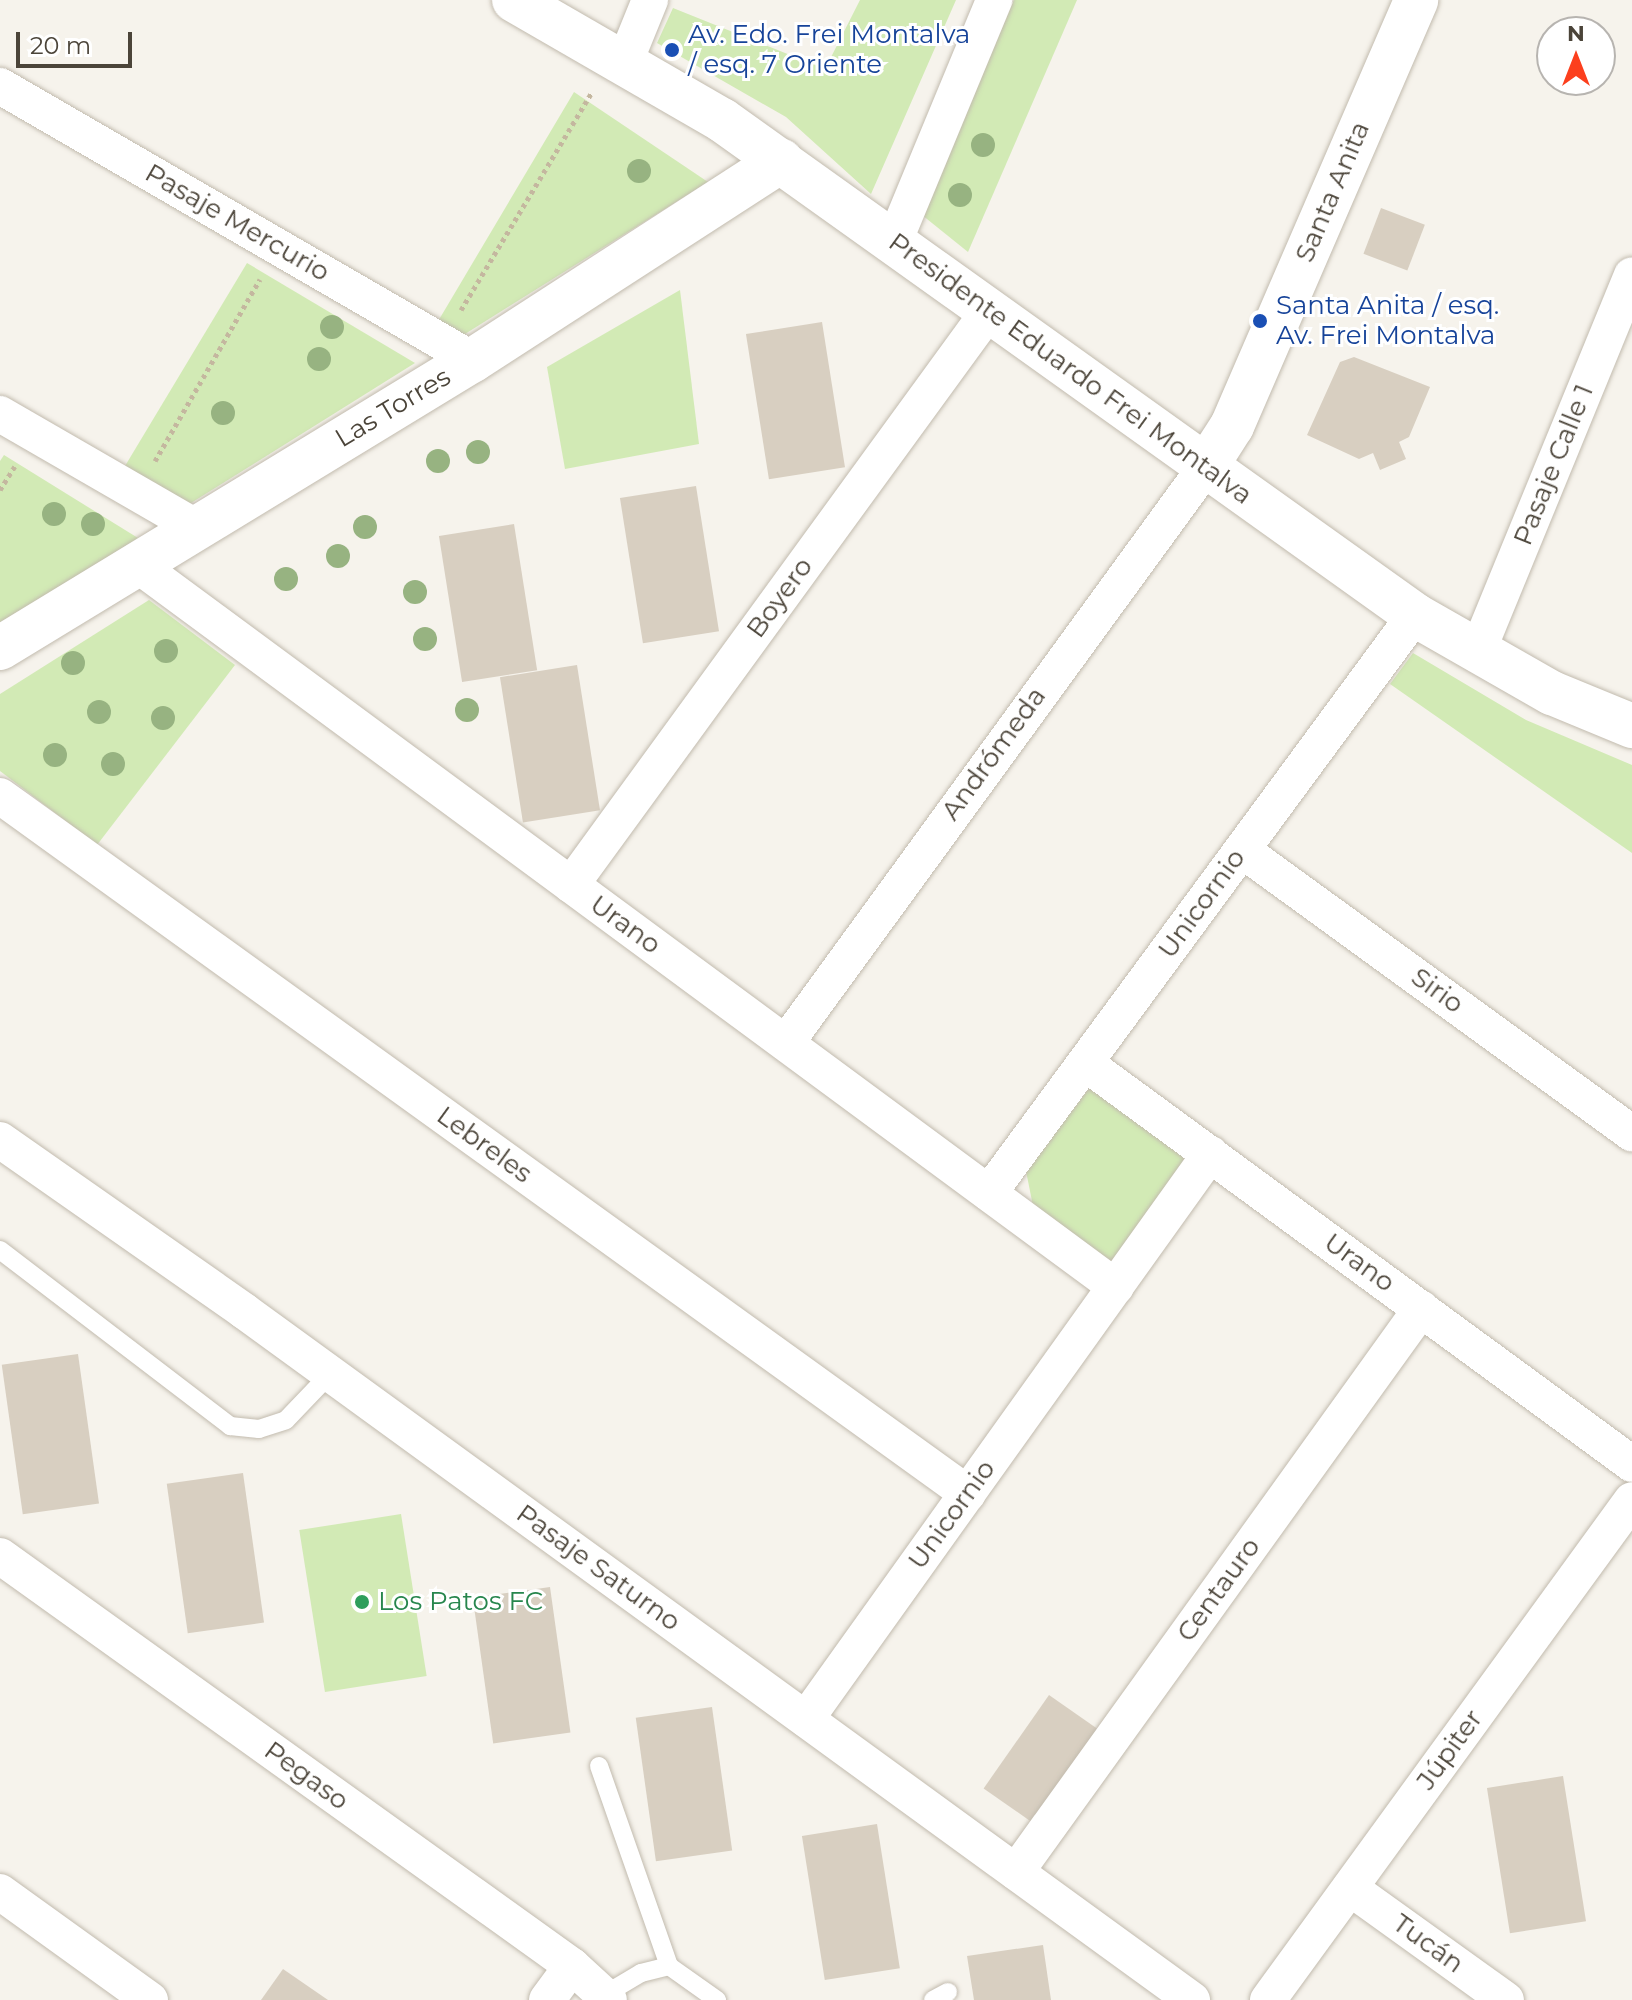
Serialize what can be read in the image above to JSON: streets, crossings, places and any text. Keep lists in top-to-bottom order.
{
  "streets": {
    "street": [
      "Santa Anita",
      "Pasaje Mercurio",
      "Presidente Eduardo Frei Montalva",
      "Las Torres",
      "Pasaje Calle 1",
      "Boyero",
      "Andrómeda",
      "Unicornio",
      "Urano",
      "Sirio",
      "Lebreles",
      "Pasaje Saturno",
      "Centauro",
      "Júpiter",
      "Pegaso",
      "Tucán"
    ]
  },
  "crossings": [
    ["Santa Anita", "Presidente Eduardo Frei Montalva"],
    ["Santa Anita", "Andrómeda"],
    ["Pasaje Mercurio", "Las Torres"],
    ["Presidente Eduardo Frei Montalva", "Las Torres"],
    ["Presidente Eduardo Frei Montalva", "Pasaje Calle 1"],
    ["Presidente Eduardo Frei Montalva", "Boyero"],
    ["Presidente Eduardo Frei Montalva", "Andrómeda"],
    ["Presidente Eduardo Frei Montalva", "Unicornio"],
    ["Las Torres", "Urano"],
    ["Boyero", "Urano"],
    ["Andrómeda", "Urano"],
    ["Unicornio", "Urano"],
    ["Unicornio", "Sirio"],
    ["Unicornio", "Lebreles"],
    ["Unicornio", "Pasaje Saturno"],
    ["Urano", "Centauro"],
    ["Pasaje Saturno", "Centauro"],
    ["Júpiter", "Tucán"]
  ],
  "places": ["Av. Edo. Frei Montalva / esq. 7 Oriente", "Santa Anita / esq. Av. Frei Montalva", "Los Patos FC"],
  "scale_bar": "20 m",
  "north": "top"
}
